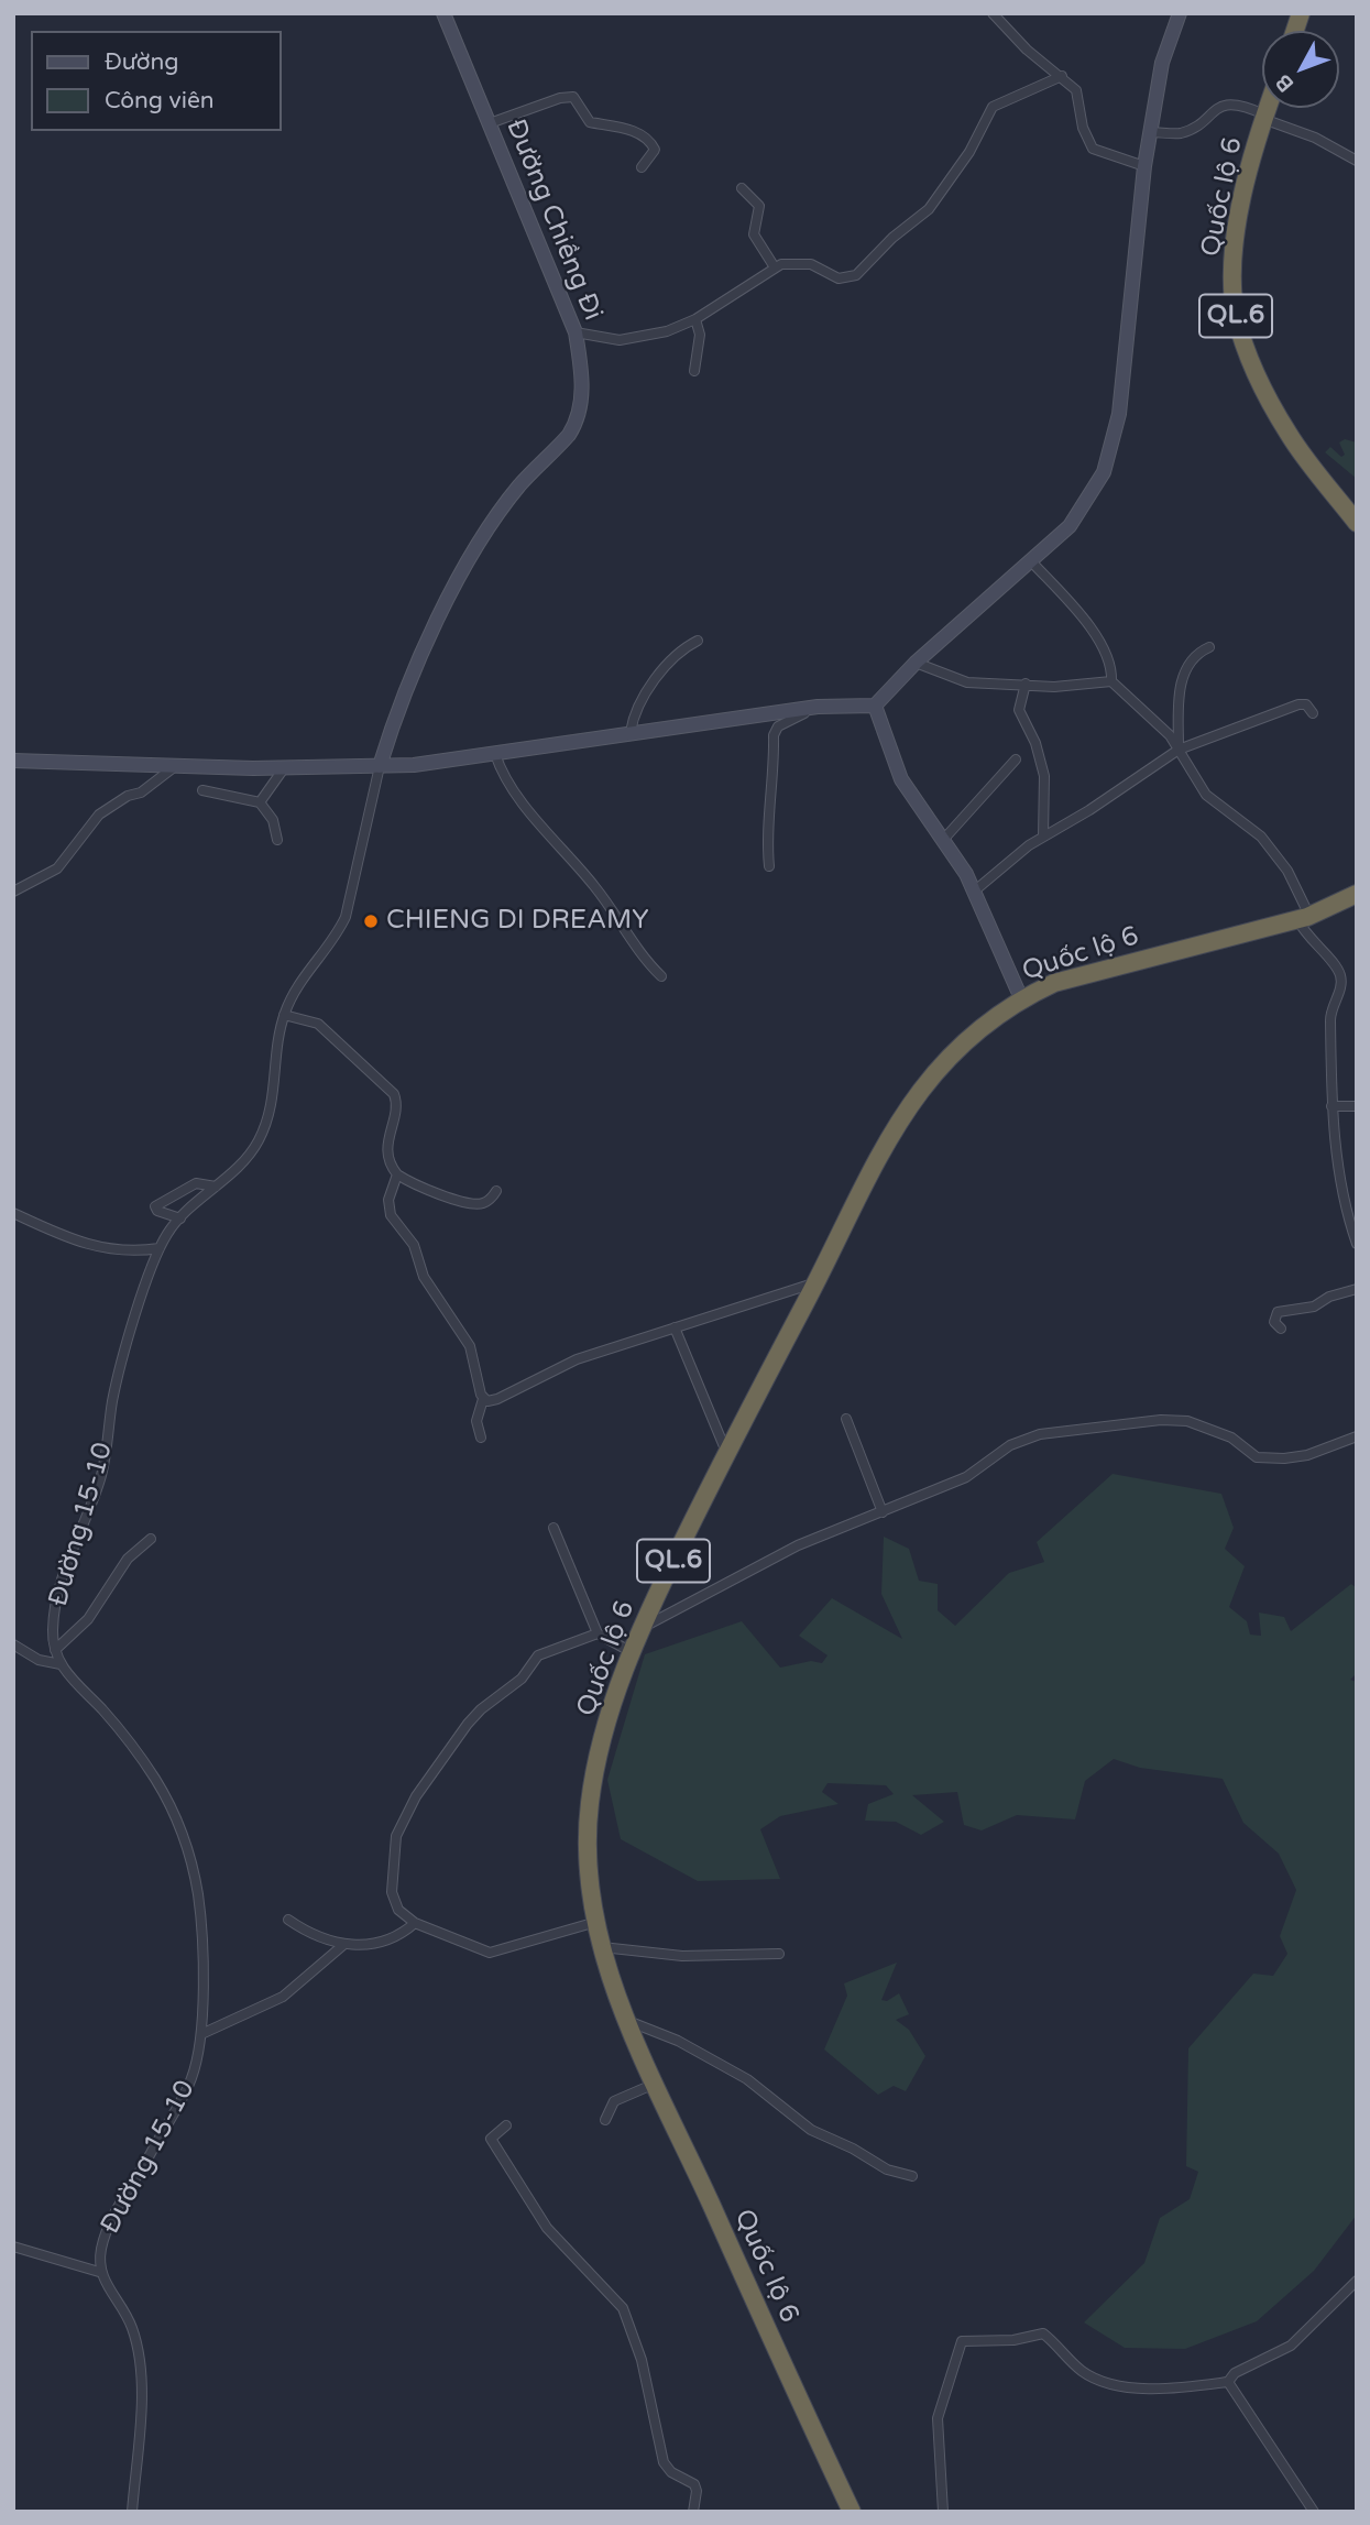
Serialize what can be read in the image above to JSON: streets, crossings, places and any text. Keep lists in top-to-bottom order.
{
  "streets": {
    "highway": ["Quốc lộ 6", "QL.6"],
    "street": ["Đường Chiềng Đi", "Đường 15-10"]
  },
  "crossings": [
    ["Đường Chiềng Đi", "Đường 15-10"]
  ],
  "places": ["CHIENG DI DREAMY"],
  "legend": ["Đường", "Công viên"],
  "north": "bottom left"
}
